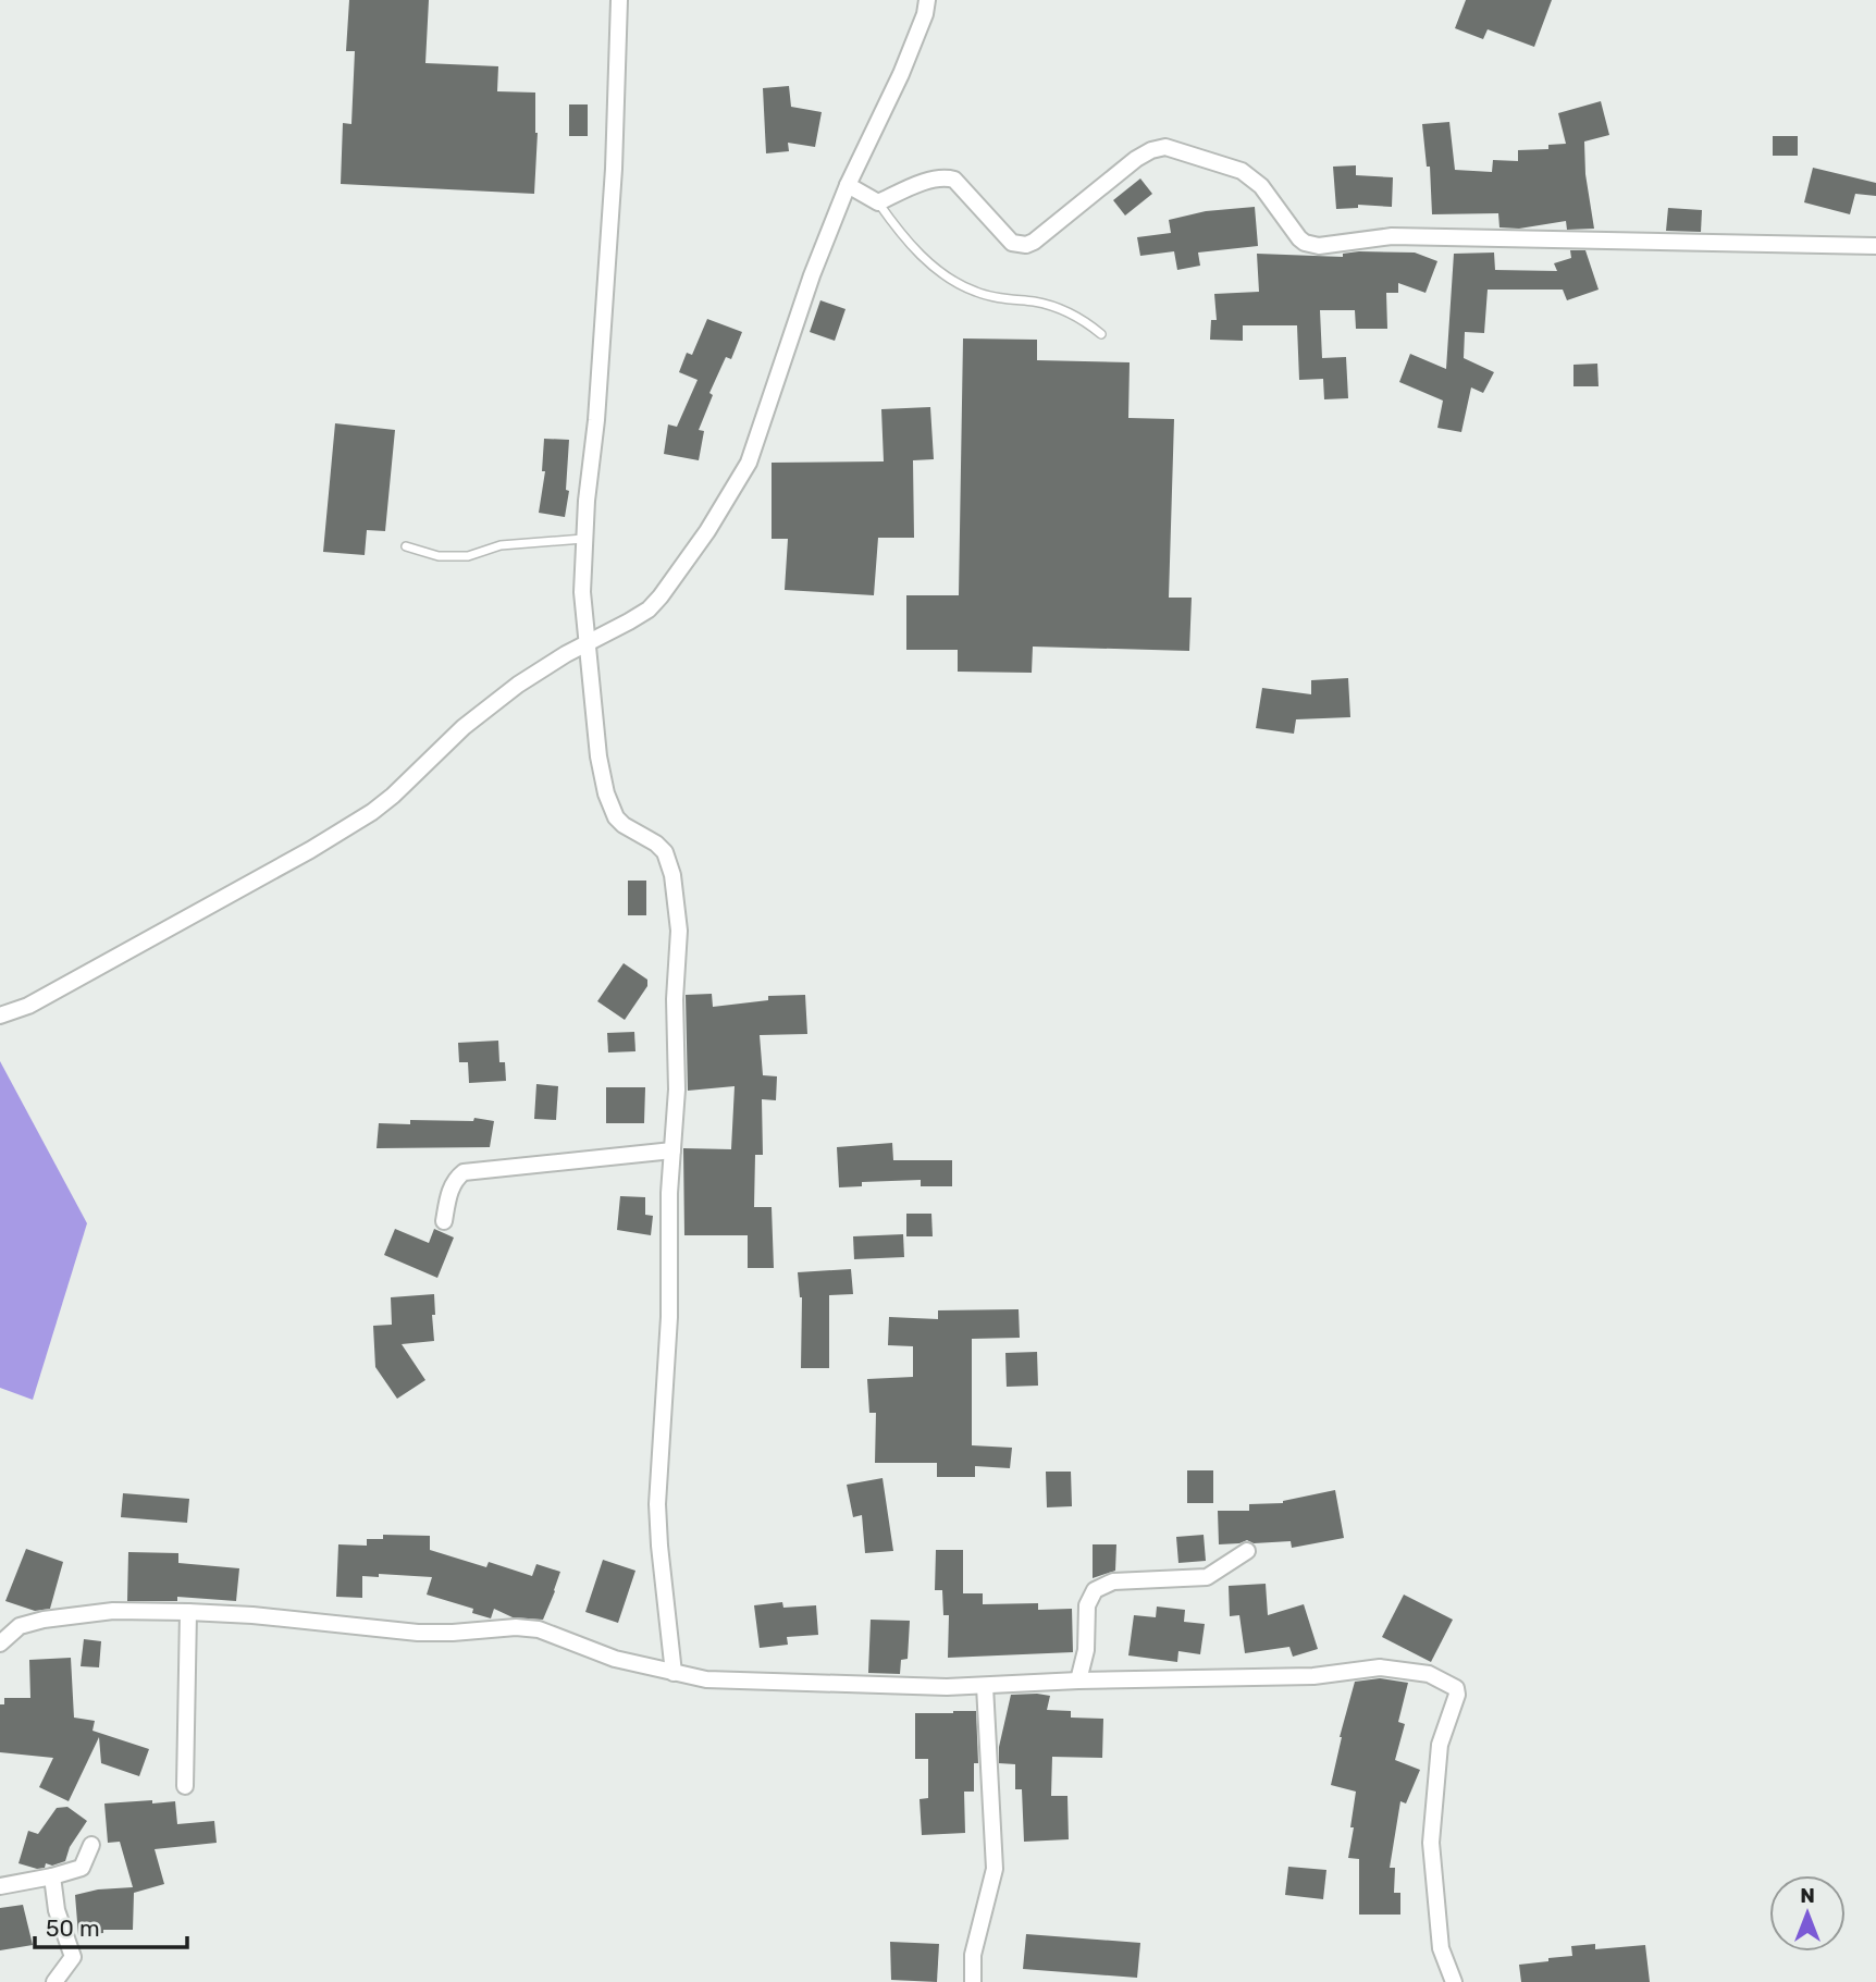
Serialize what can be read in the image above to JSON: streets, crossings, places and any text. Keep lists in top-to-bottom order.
{
  "scale_bar": "50 m",
  "north": "top"
}
